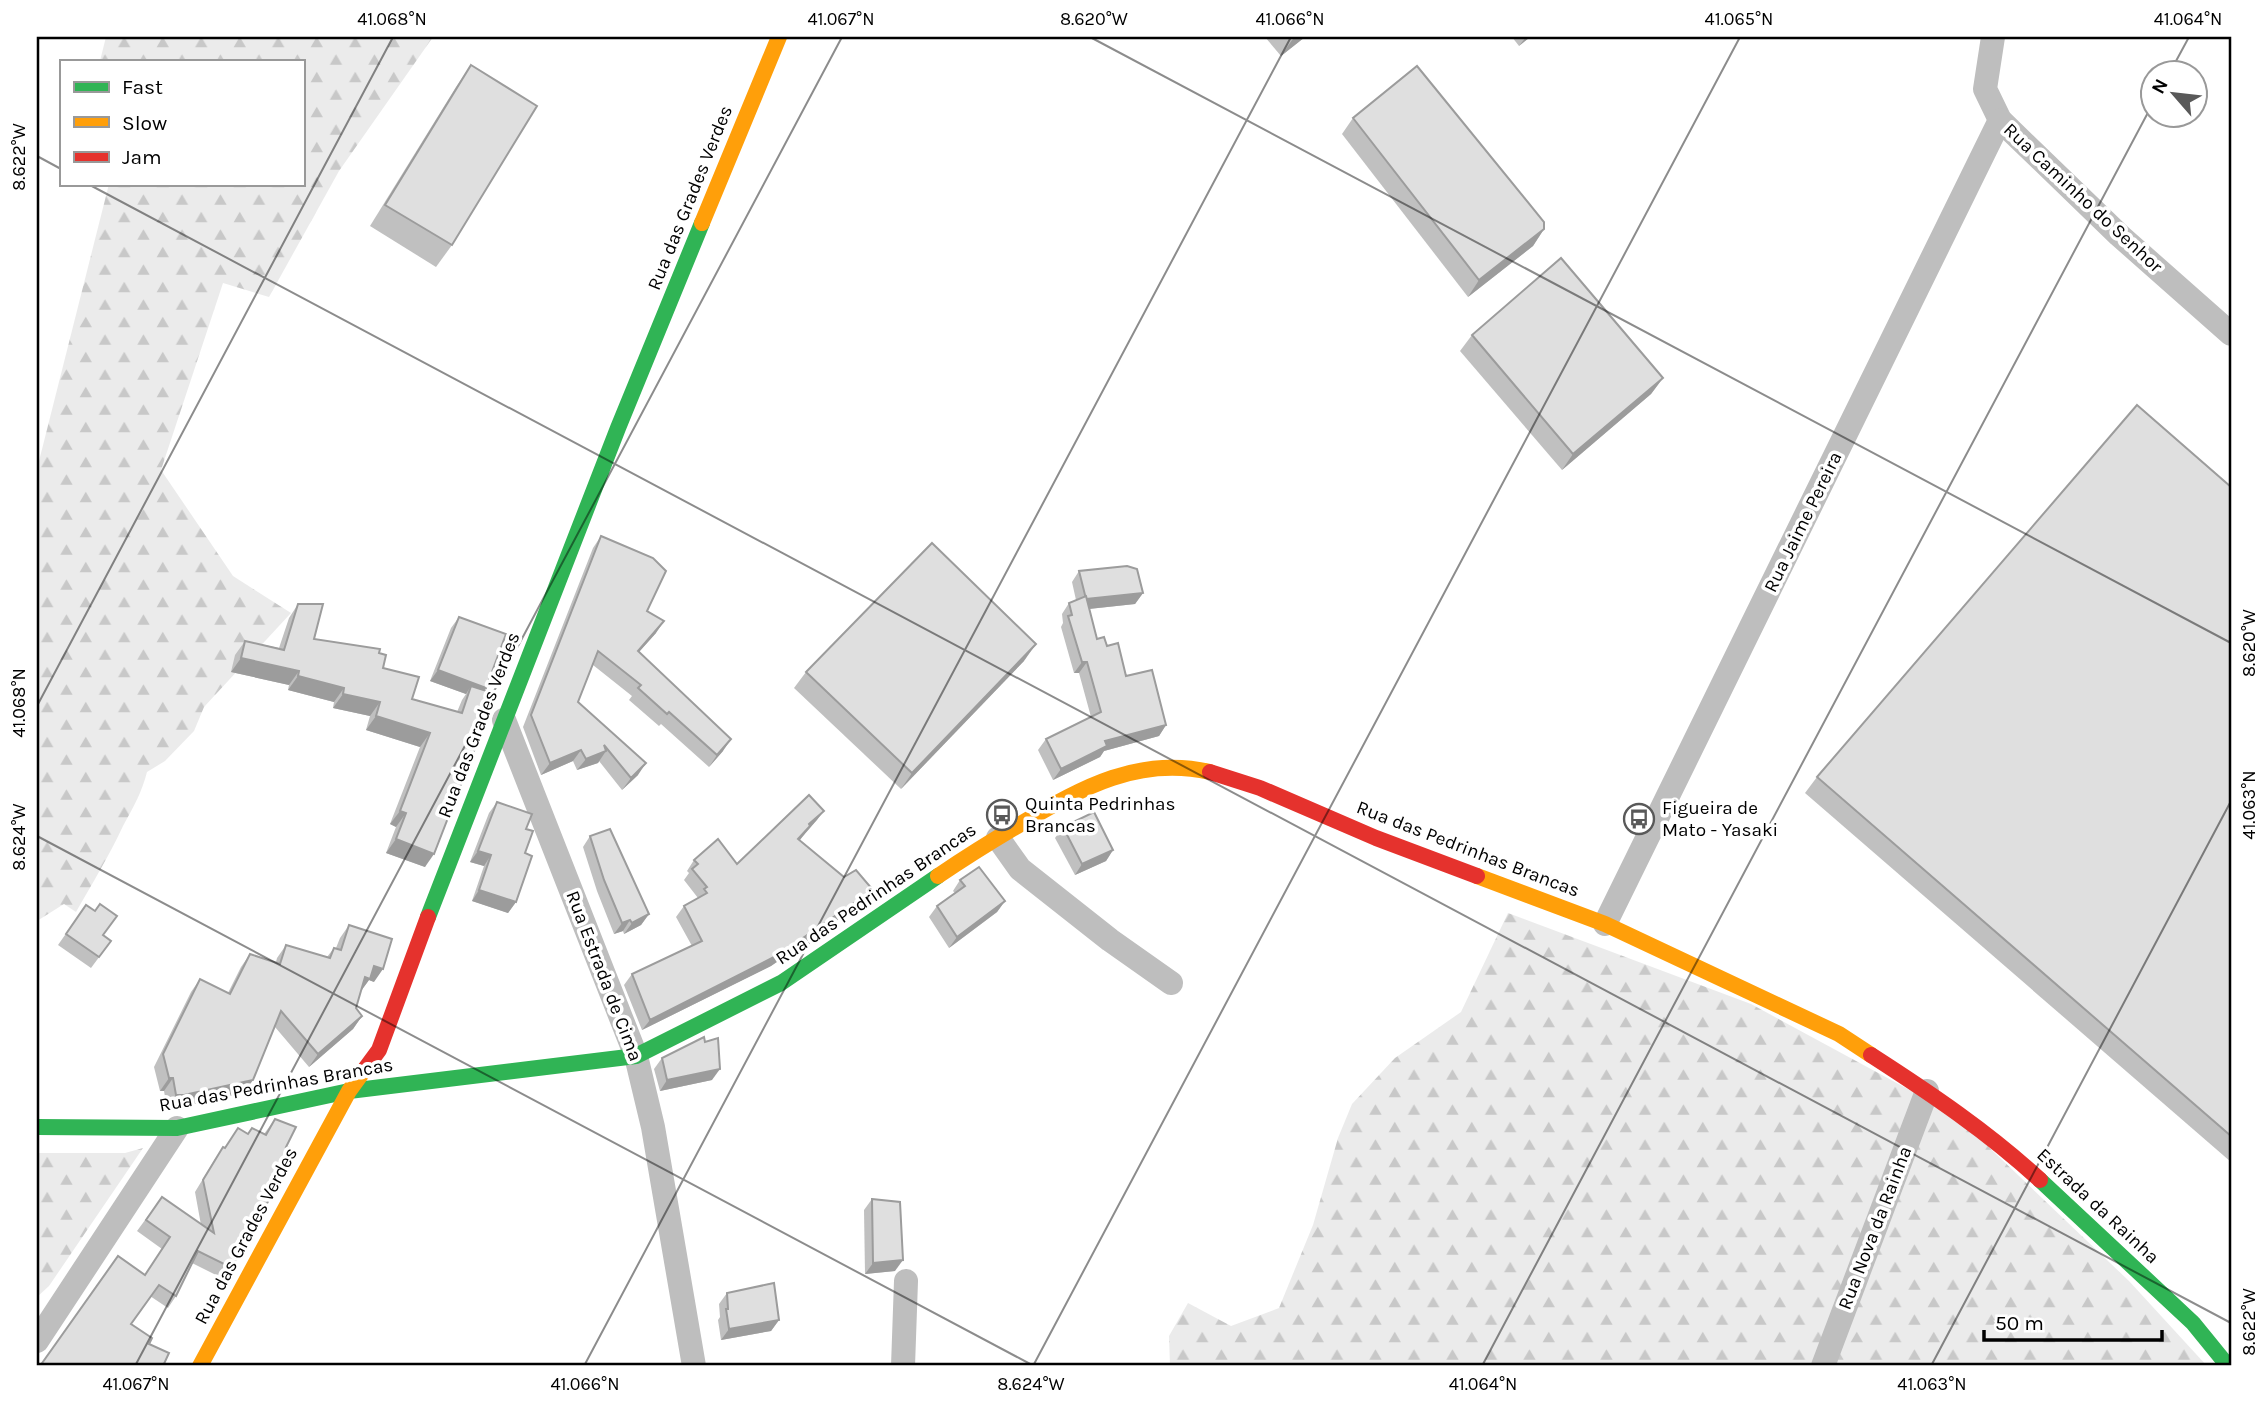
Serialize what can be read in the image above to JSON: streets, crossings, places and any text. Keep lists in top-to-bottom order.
{
  "streets": {
    "street": [
      "Rua das Grades Verdes",
      "Rua Caminho do Senhor",
      "Rua Jaime Pereira",
      "Rua das Pedrinhas Brancas",
      "Rua Estrada de Cima",
      "Estrada da Rainha",
      "Rua Nova da Rainha"
    ]
  },
  "crossings": [
    ["Rua das Grades Verdes", "Rua das Pedrinhas Brancas"],
    ["Rua das Grades Verdes", "Rua Estrada de Cima"],
    ["Rua Caminho do Senhor", "Rua Jaime Pereira"],
    ["Rua Jaime Pereira", "Rua das Pedrinhas Brancas"],
    ["Rua das Pedrinhas Brancas", "Rua Estrada de Cima"],
    ["Rua das Pedrinhas Brancas", "Estrada da Rainha"],
    ["Rua das Pedrinhas Brancas", "Rua Nova da Rainha"],
    ["Estrada da Rainha", "Rua Nova da Rainha"]
  ],
  "places": {
    "bus stop": ["Quinta Pedrinhas Brancas", "Figueira de Mato - Yasaki"]
  },
  "legend": ["Fast", "Slow", "Jam"],
  "scale_bar": "50 m",
  "north": "top left",
  "coordinates": [
    "41.068°N",
    "41.067°N",
    "8.620°W",
    "41.066°N",
    "41.065°N",
    "41.064°N",
    "8.622°W",
    "41.063°N",
    "8.624°W"
  ]
}
